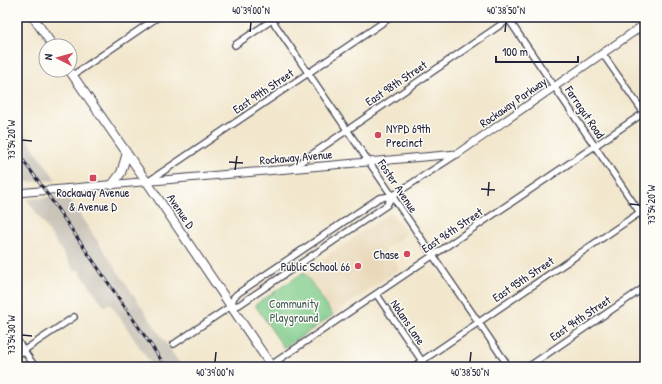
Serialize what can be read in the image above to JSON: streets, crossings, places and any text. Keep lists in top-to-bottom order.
{
  "streets": {
    "main road": ["Avenue D"],
    "street": [
      "East 98th Street",
      "East 99th Street",
      "Rockaway Parkway",
      "Farragut Road",
      "Rockaway Avenue",
      "Foster Avenue",
      "East 96th Street",
      "East 95th Street",
      "East 94th Street",
      "Nolans Lane"
    ]
  },
  "crossings": [
    ["East 98th Street", "Farragut Road"],
    ["East 98th Street", "Rockaway Avenue"],
    ["East 98th Street", "Foster Avenue"],
    ["East 99th Street", "Rockaway Avenue"],
    ["East 99th Street", "Foster Avenue"],
    ["East 99th Street", "Avenue D"],
    ["Rockaway Parkway", "Farragut Road"],
    ["Rockaway Parkway", "Rockaway Avenue"],
    ["Rockaway Parkway", "Foster Avenue"],
    ["Rockaway Parkway", "Avenue D"],
    ["Farragut Road", "East 96th Street"],
    ["Farragut Road", "East 95th Street"],
    ["Rockaway Avenue", "Foster Avenue"],
    ["Rockaway Avenue", "Avenue D"],
    ["Foster Avenue", "East 96th Street"],
    ["Foster Avenue", "East 95th Street"],
    ["Avenue D", "East 96th Street"],
    ["East 96th Street", "Nolans Lane"],
    ["East 95th Street", "Nolans Lane"]
  ],
  "parks": ["Community Playground"],
  "places": {
    "other": ["NYPD 69th Precinct", "Chase", "Public School 66"],
    "transit": ["Rockaway Avenue & Avenue D"]
  },
  "scale_bar": "100 m",
  "north": "left",
  "coordinates": [
    "40°39'00\"N",
    "40°38'50\"N",
    "73°54'20\"W",
    "73°54'30\"W"
  ]
}
